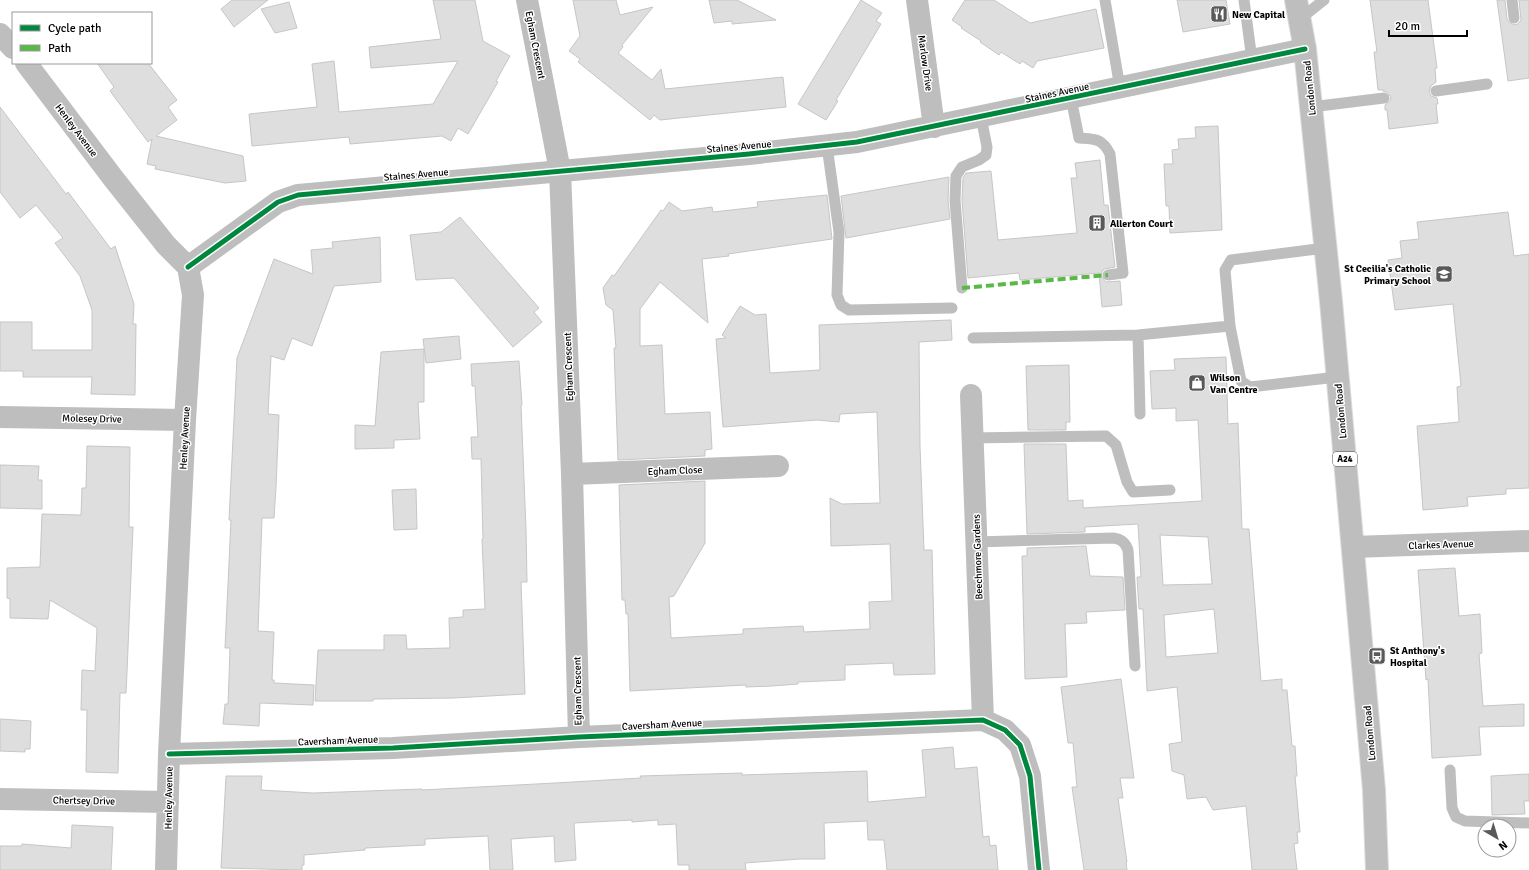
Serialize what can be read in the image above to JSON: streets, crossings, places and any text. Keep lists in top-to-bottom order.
{
  "streets": {
    "main road": [
      "Egham Crescent",
      "Marlow Drive",
      "London Road",
      "Staines Avenue",
      "Henley Avenue",
      "Molesey Drive",
      "A24",
      "Egham Close",
      "Clarkes Avenue",
      "Beechmore Gardens",
      "Caversham Avenue",
      "Chertsey Drive"
    ]
  },
  "crossings": [
    ["Egham Crescent", "Staines Avenue"],
    ["Egham Crescent", "Egham Close"],
    ["Egham Crescent", "Caversham Avenue"],
    ["Marlow Drive", "Staines Avenue"],
    ["London Road", "Staines Avenue"],
    ["London Road", "Clarkes Avenue"],
    ["Staines Avenue", "Henley Avenue"],
    ["Henley Avenue", "Molesey Drive"],
    ["Henley Avenue", "Caversham Avenue"],
    ["Henley Avenue", "Chertsey Drive"],
    ["Beechmore Gardens", "Caversham Avenue"]
  ],
  "places": {
    "restaurant": ["New Capital"],
    "building": ["Allerton Court"],
    "school or university": ["St Cecilia's Catholic Primary School"],
    "shop": ["Wilson Van Centre"],
    "bus stop": ["St Anthony's Hospital"]
  },
  "legend": ["Cycle path", "Path"],
  "scale_bar": "20 m",
  "north": "bottom right"
}
